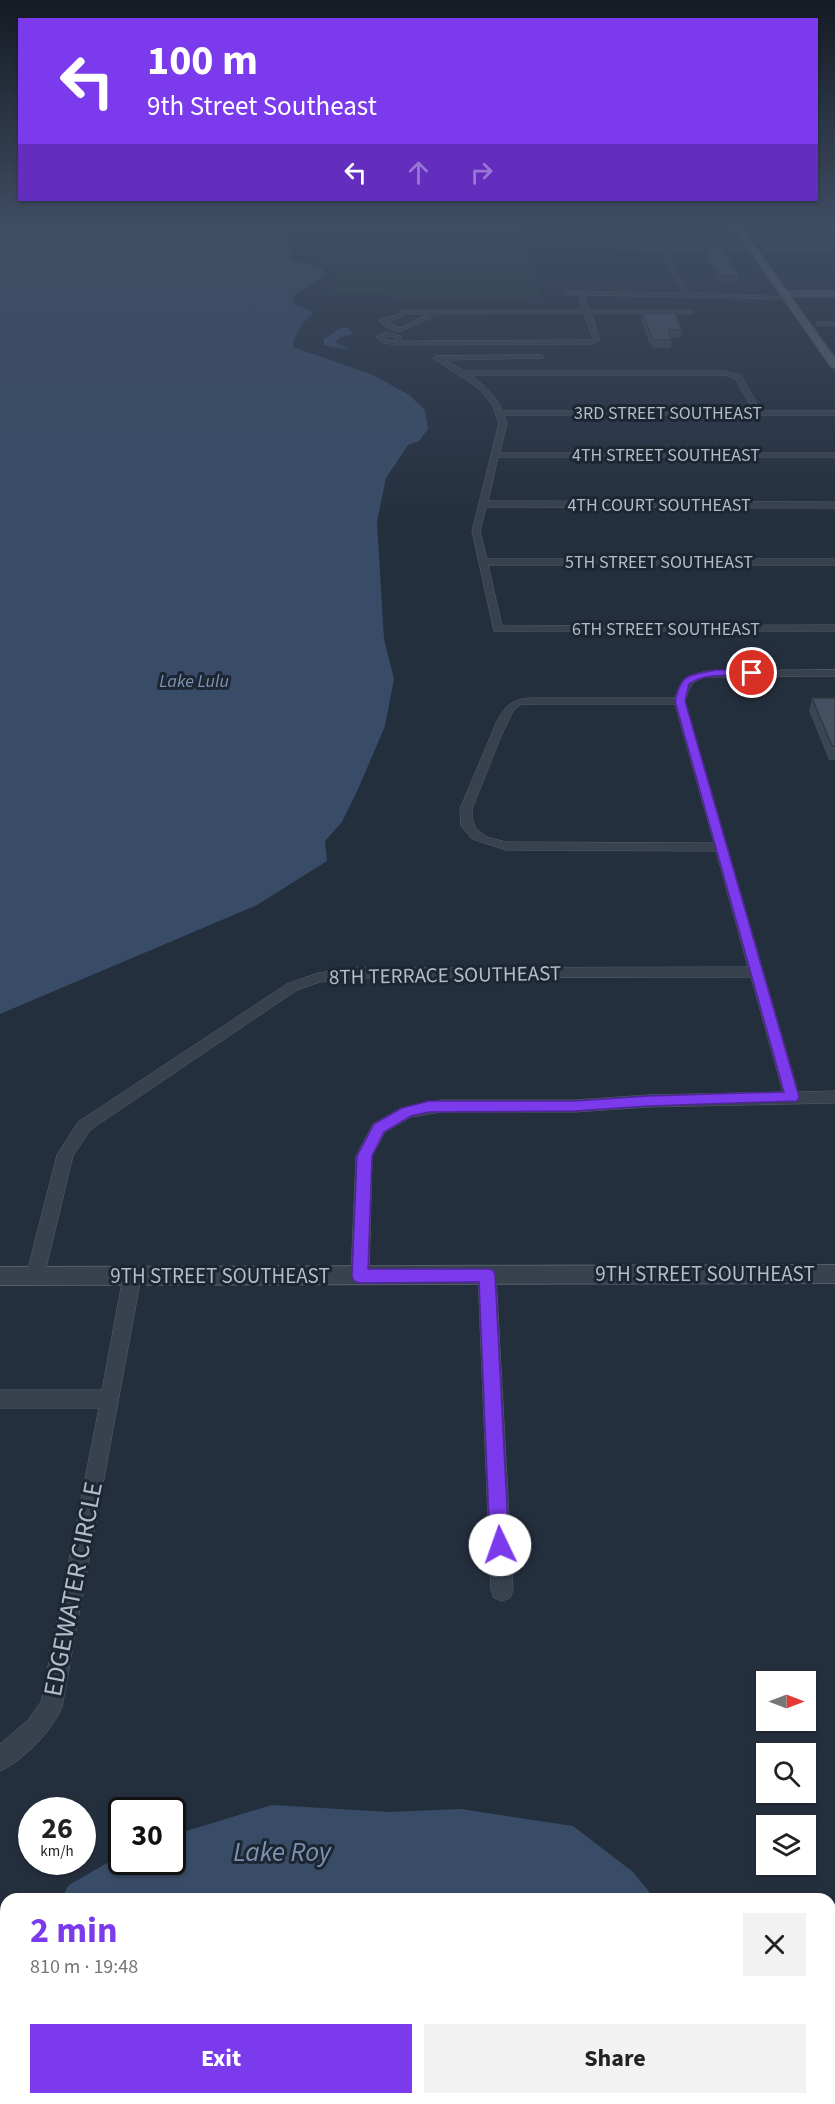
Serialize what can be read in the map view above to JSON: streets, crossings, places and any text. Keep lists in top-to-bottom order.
{
  "streets": {
    "street": [
      "3RD STREET SOUTHEAST",
      "4TH STREET SOUTHEAST",
      "4TH COURT SOUTHEAST",
      "5TH STREET SOUTHEAST",
      "6TH STREET SOUTHEAST",
      "8TH TERRACE SOUTHEAST",
      "9TH STREET SOUTHEAST",
      "EDGEWATER CIRCLE"
    ]
  },
  "crossings": [
    ["5TH STREET SOUTHEAST", "6TH STREET SOUTHEAST"],
    ["8TH TERRACE SOUTHEAST", "9TH STREET SOUTHEAST"],
    ["9TH STREET SOUTHEAST", "EDGEWATER CIRCLE"]
  ],
  "water": ["Lake Lulu", "Lake Roy"],
  "north": "right",
  "page": {
    "turn": ["100 m", "9th Street Southeast"],
    "speed": "26 km/h",
    "limit": "30",
    "heading": ["2 min", "810 m · 19:48"],
    "buttons": ["Exit", "Share"]
  }
}
